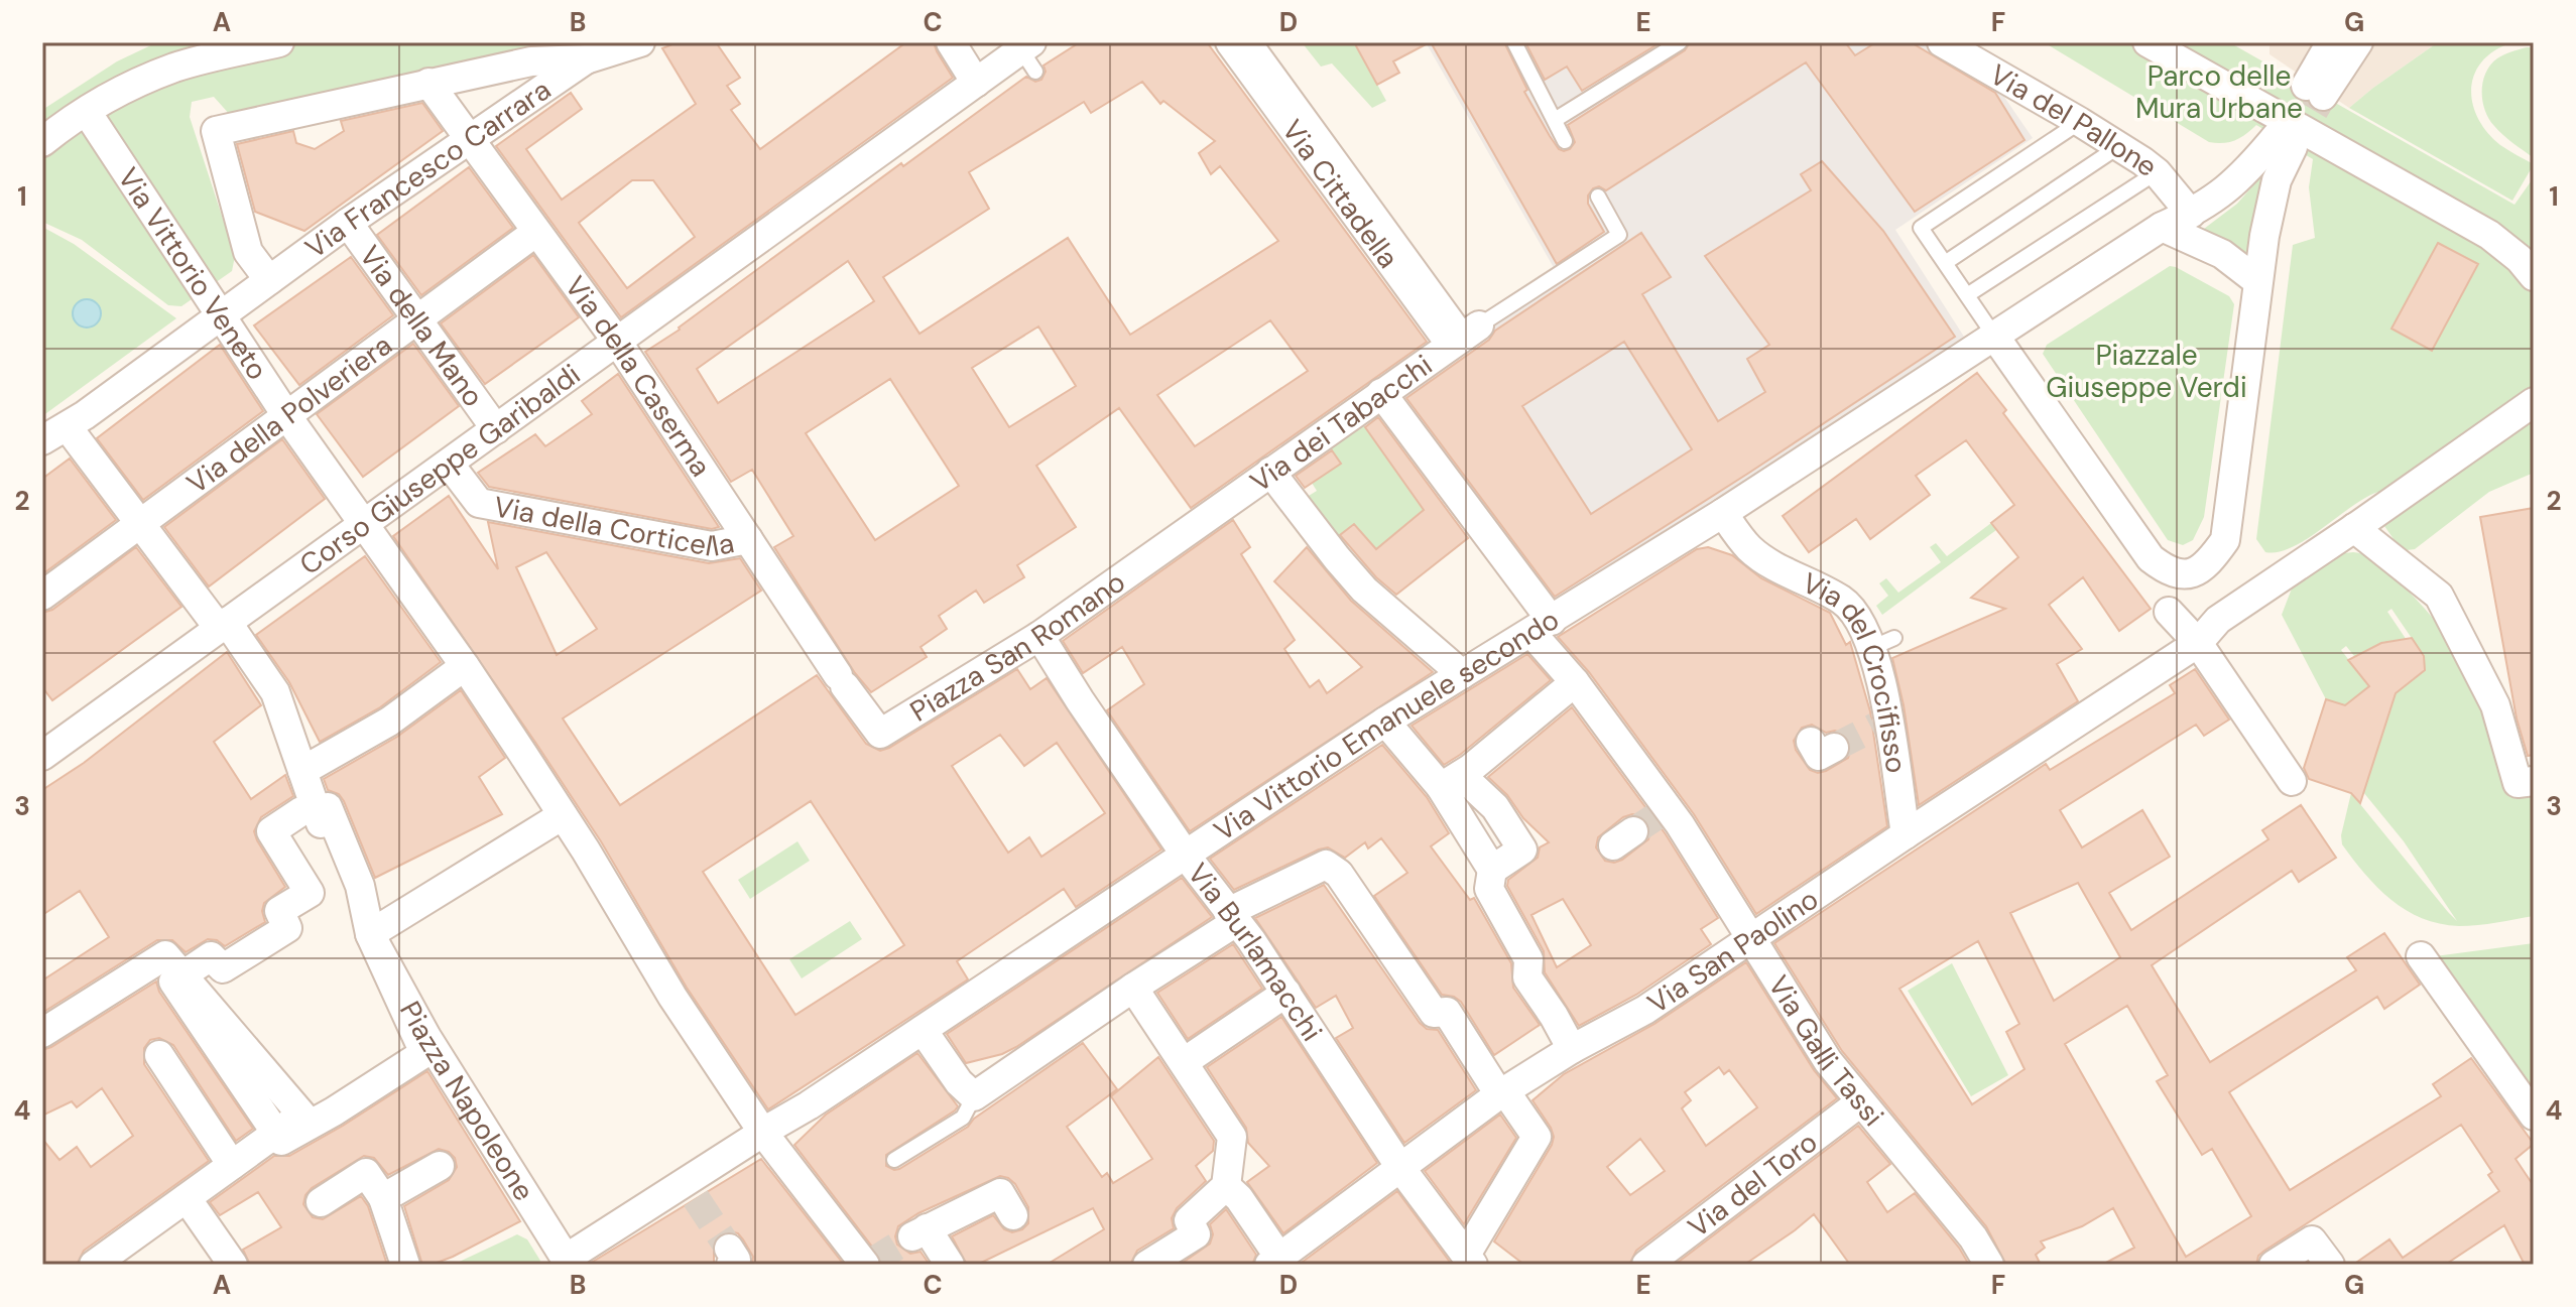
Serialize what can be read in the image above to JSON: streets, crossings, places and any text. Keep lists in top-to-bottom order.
{
  "streets": {
    "street": [
      "Via del Pallone",
      "Via Francesco Carrara",
      "Via Cittadella",
      "Via Vittorio Veneto",
      "Via della Mano",
      "Via della Caserma",
      "Via della Polveriera",
      "Via dei Tabacchi",
      "Corso Giuseppe Garibaldi",
      "Via della Corticella",
      "Piazza San Romano",
      "Via del Crocifisso",
      "Via Vittorio Emanuele secondo",
      "Via San Paolino",
      "Via Burlamacchi",
      "Via Galli Tassi",
      "Piazza Napoleone",
      "Via del Toro"
    ]
  },
  "crossings": [
    ["Via Francesco Carrara", "Via Vittorio Veneto"],
    ["Via Francesco Carrara", "Via della Mano"],
    ["Via Francesco Carrara", "Via della Caserma"],
    ["Via Cittadella", "Via dei Tabacchi"],
    ["Via Vittorio Veneto", "Via della Polveriera"],
    ["Via Vittorio Veneto", "Corso Giuseppe Garibaldi"],
    ["Via della Mano", "Via della Polveriera"],
    ["Via della Mano", "Corso Giuseppe Garibaldi"],
    ["Via della Caserma", "Via della Polveriera"],
    ["Via della Caserma", "Corso Giuseppe Garibaldi"],
    ["Via della Caserma", "Via della Corticella"],
    ["Via della Caserma", "Piazza San Romano"],
    ["Via dei Tabacchi", "Piazza San Romano"],
    ["Via dei Tabacchi", "Via Galli Tassi"],
    ["Corso Giuseppe Garibaldi", "Via della Corticella"],
    ["Piazza San Romano", "Via Burlamacchi"],
    ["Via del Crocifisso", "Via Vittorio Emanuele secondo"],
    ["Via del Crocifisso", "Via San Paolino"],
    ["Via Vittorio Emanuele secondo", "Via Burlamacchi"],
    ["Via Vittorio Emanuele secondo", "Via Galli Tassi"],
    ["Via Vittorio Emanuele secondo", "Piazza Napoleone"],
    ["Via San Paolino", "Via Burlamacchi"],
    ["Via San Paolino", "Via Galli Tassi"],
    ["Via Galli Tassi", "Via del Toro"]
  ],
  "parks": ["Parco delle Mura Urbane", "Piazzale Giuseppe Verdi"],
  "grid": {
    "columns": [
      "A",
      "B",
      "C",
      "D",
      "E",
      "F",
      "G"
    ],
    "rows": [
      "1",
      "2",
      "3",
      "4"
    ]
  }
}
